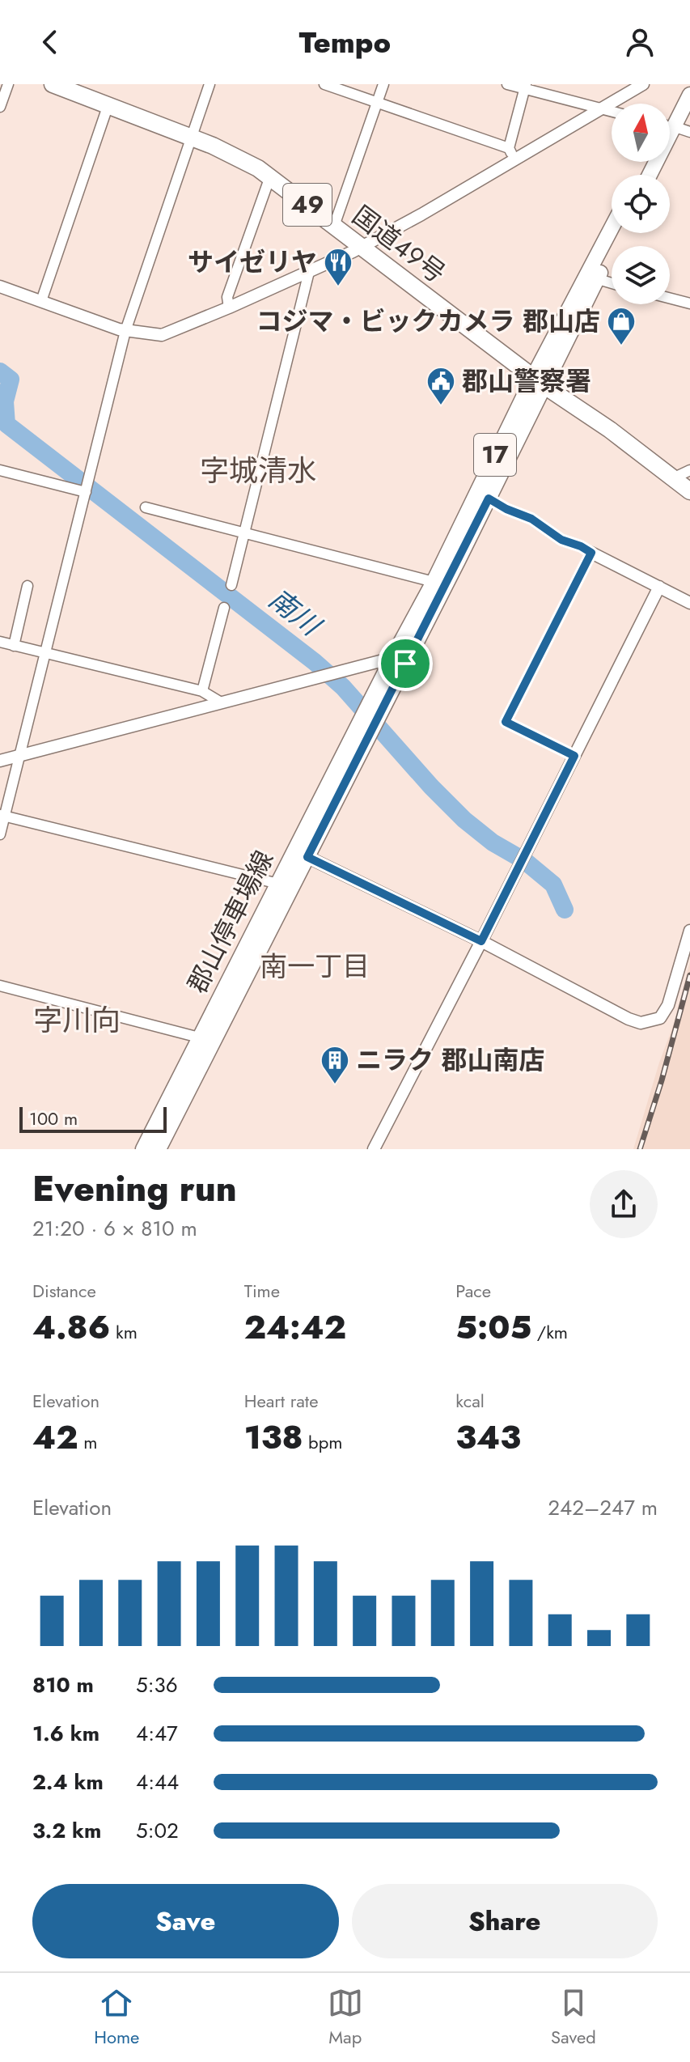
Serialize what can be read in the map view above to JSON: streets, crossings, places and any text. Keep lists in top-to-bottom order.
{
  "streets": {
    "highway": ["49", "国道49号"],
    "main road": ["17", "郡山停車場線"]
  },
  "crossings": [
    ["国道49号", "郡山停車場線"]
  ],
  "districts": ["字城清水", "南一丁目", "字川向"],
  "water": ["南川"],
  "places": {
    "restaurant": ["サイゼリヤ"],
    "shop": ["コジマ・ビックカメラ 郡山店"],
    "public building": ["郡山警察署"],
    "building": ["ニラク 郡山南店"]
  },
  "scale_bar": "100 m",
  "north": "top",
  "page": {
    "header": "Tempo",
    "scale": "100 m",
    "heading": ["Evening run", "21:20 · 6 × 810 m"],
    "stats": [
      ["Distance", "4.86 km"],
      ["Time", "24:42"],
      ["Pace", "5:05 /km"],
      ["Elevation", "42 m"],
      ["Heart rate", "138 bpm"],
      ["kcal", "343"]
    ],
    "chart": ["Elevation", "242–247 m"],
    "list": [
      {
        "name": "810 m",
        "note": "5:36"
      },
      {
        "name": "1.6 km",
        "note": "4:47"
      },
      {
        "name": "2.4 km",
        "note": "4:44"
      },
      {
        "name": "3.2 km",
        "note": "5:02"
      }
    ],
    "buttons": ["Save", "Share"],
    "tabs": ["Home", "Map", "Saved"]
  }
}
